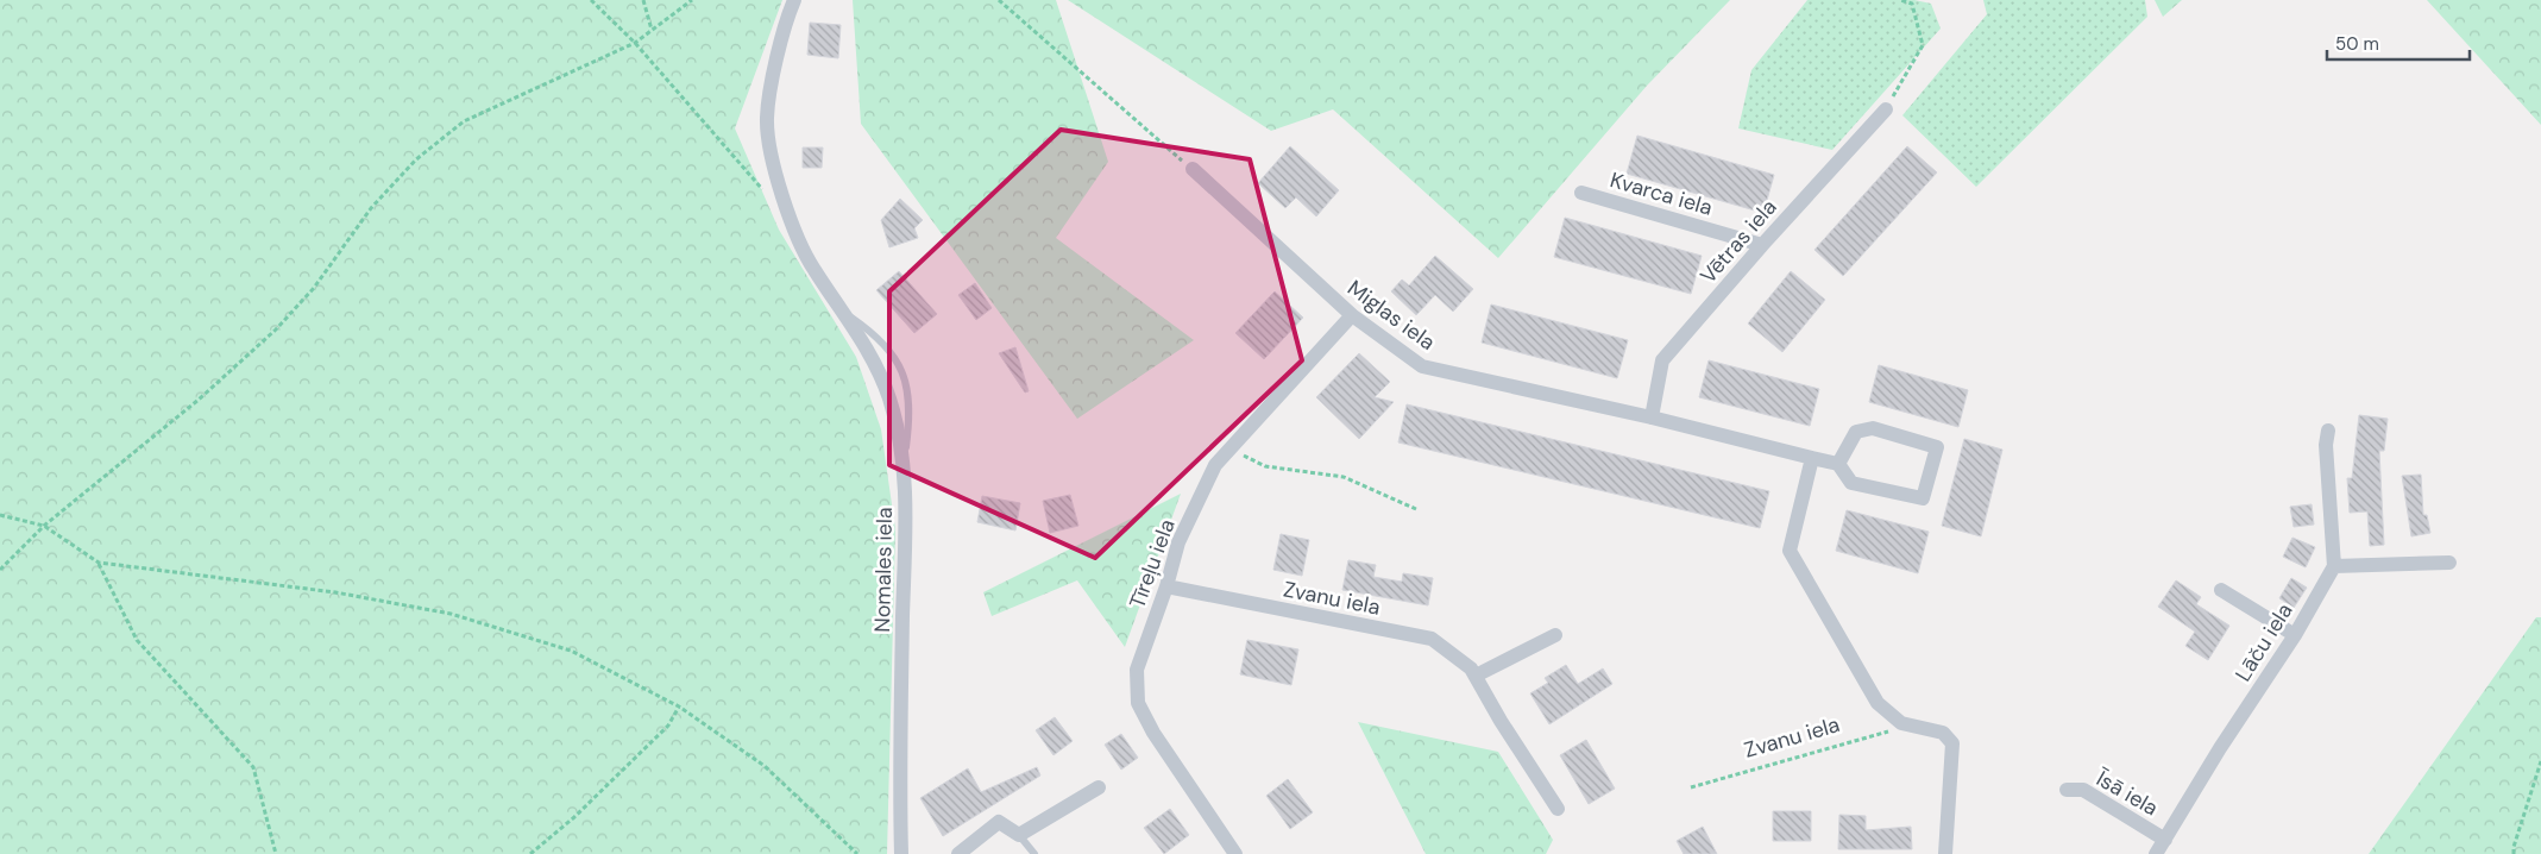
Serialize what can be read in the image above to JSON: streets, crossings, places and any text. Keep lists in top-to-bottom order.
{
  "streets": {
    "street": [
      "Kvarca iela",
      "Vētras iela",
      "Miglas iela",
      "Tīreļu iela",
      "Nomales iela",
      "Zvanu iela",
      "Lāču iela",
      "Īsā iela"
    ]
  },
  "crossings": [
    ["Kvarca iela", "Vētras iela"],
    ["Vētras iela", "Miglas iela"],
    ["Miglas iela", "Tīreļu iela"],
    ["Tīreļu iela", "Zvanu iela"],
    ["Lāču iela", "Īsā iela"]
  ],
  "scale_bar": "50 m"
}
